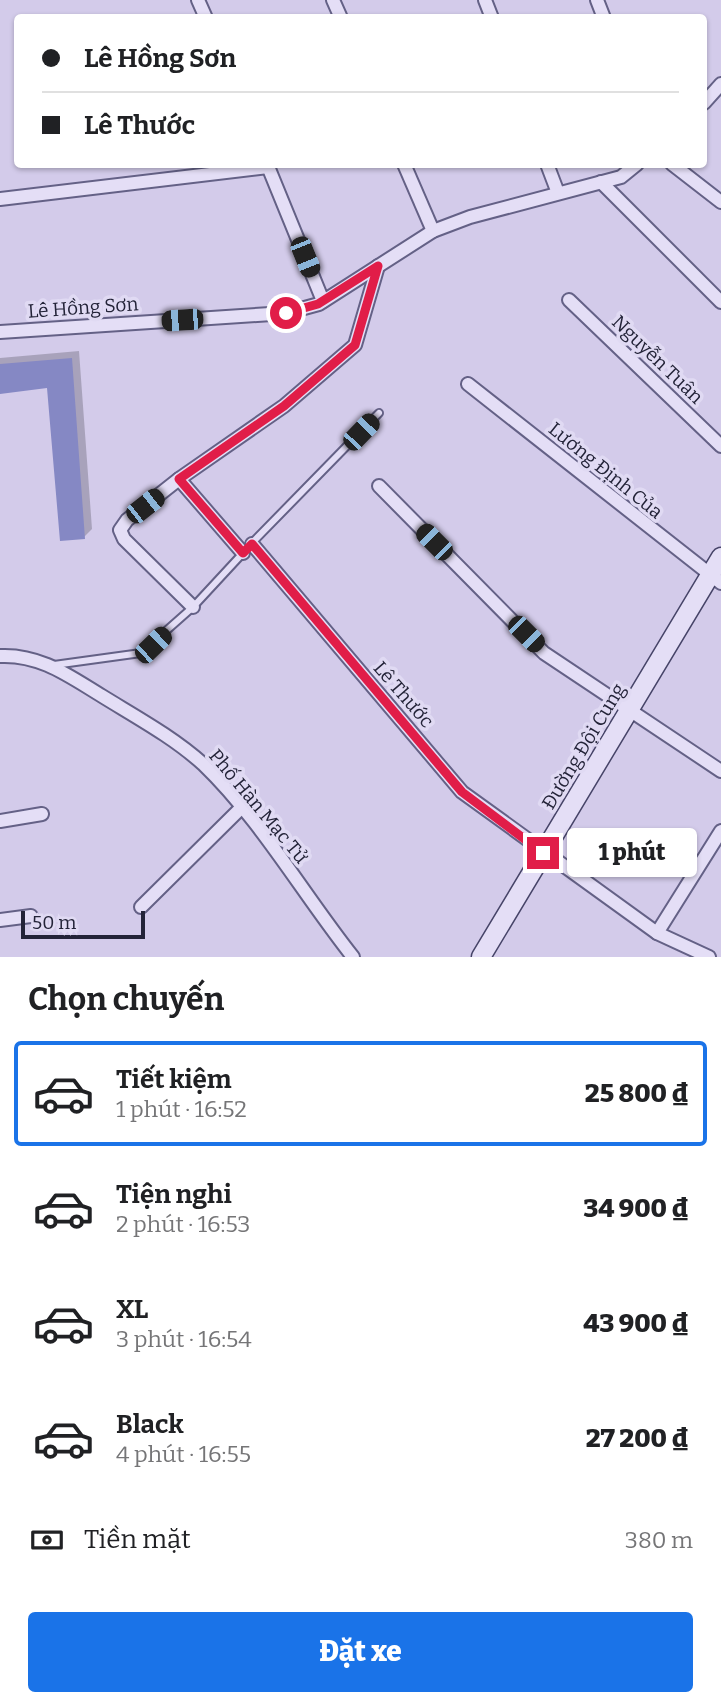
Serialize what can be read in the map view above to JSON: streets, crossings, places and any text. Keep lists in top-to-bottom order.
{
  "streets": {
    "main road": ["Đường Đội Cung"],
    "street": [
      "Lê Hồng Sơn",
      "Nguyễn Tuân",
      "Lương Định Của",
      "Lê Thước",
      "Phố Hàn Mạc Tử"
    ]
  },
  "crossings": [
    ["Lương Định Của", "Đường Đội Cung"],
    ["Lê Thước", "Đường Đội Cung"]
  ],
  "scale_bar": "50 m",
  "page": {
    "banner": ["Lê Hồng Sơn", "Lê Thước"],
    "bubble": "1 phút",
    "scale": "50 m",
    "heading": "Chọn chuyến",
    "list": [
      {
        "name": "Tiết kiệm",
        "note": "1 phút · 16:52",
        "value": "25 800 ₫"
      },
      {
        "name": "Tiện nghi",
        "note": "2 phút · 16:53",
        "value": "34 900 ₫"
      },
      {
        "name": "XL",
        "note": "3 phút · 16:54",
        "value": "43 900 ₫"
      },
      {
        "name": "Black",
        "note": "4 phút · 16:55",
        "value": "27 200 ₫"
      }
    ],
    "pay": ["Tiền mặt", "380 m"],
    "buttons": "Đặt xe"
  }
}
